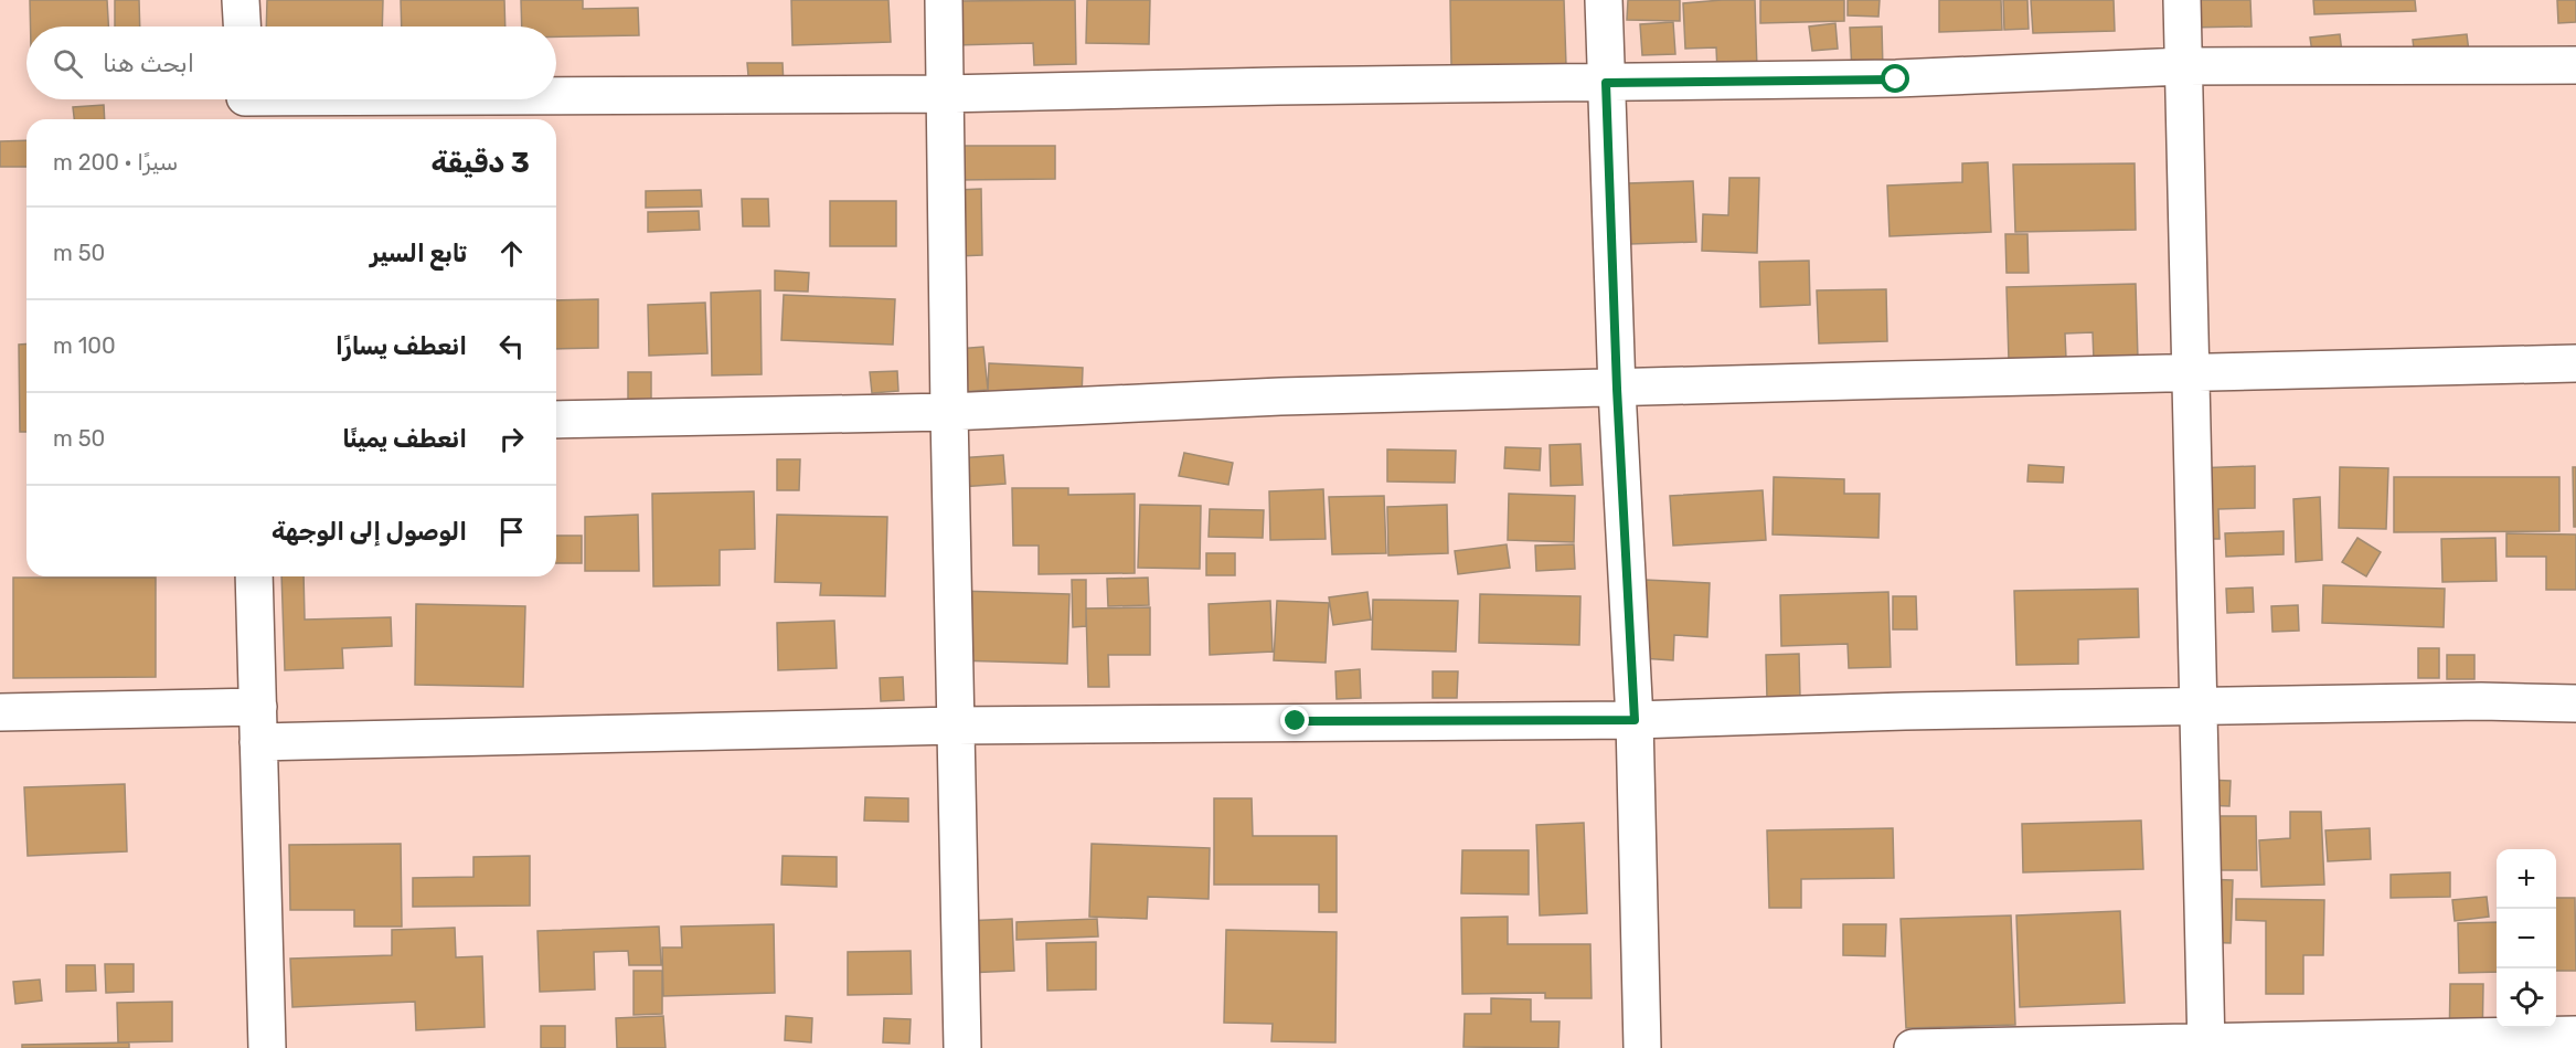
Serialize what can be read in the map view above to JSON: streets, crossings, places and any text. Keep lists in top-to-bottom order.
{
  "page": {
    "search": "ابحث هنا",
    "heading": ["3 دقيقة", "سيرًا · 200 m"],
    "list": [
      ["تابع السير", "50 m"],
      ["انعطف يسارًا", "100 m"],
      ["انعطف يمينًا", "50 m"],
      "الوصول إلى الوجهة"
    ],
    "map_buttons": ["+", "−"]
  }
}
